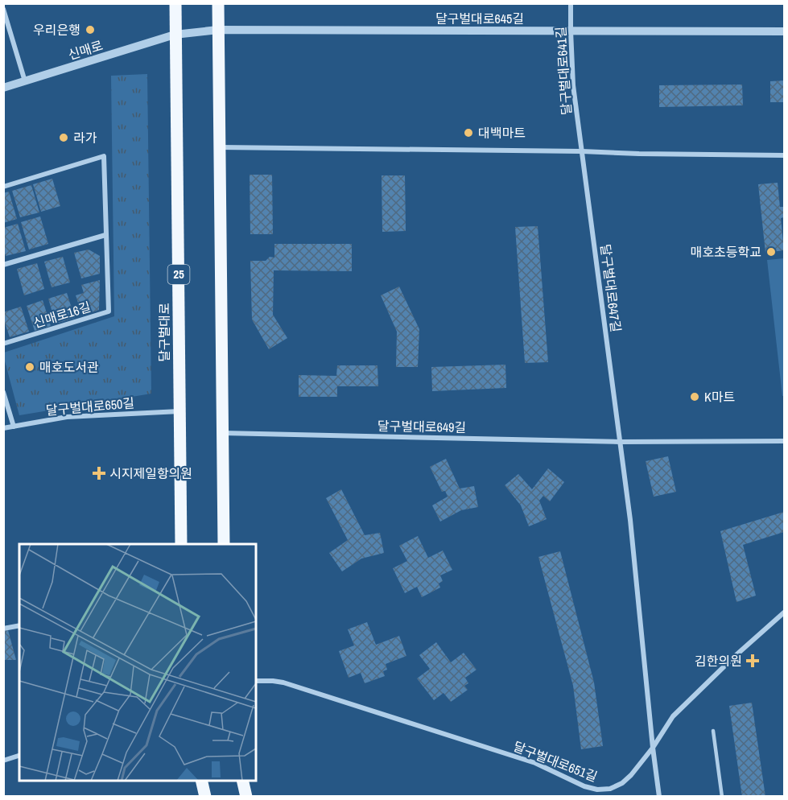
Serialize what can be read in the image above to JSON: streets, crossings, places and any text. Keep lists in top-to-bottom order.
{
  "streets": {
    "main road": ["25", "달구벌대로"],
    "street": [
      "달구벌대로645길",
      "신매로",
      "달구벌대로641길",
      "달구벌대로647길",
      "신매로16길",
      "달구벌대로650길",
      "달구벌대로649길",
      "달구벌대로651길"
    ]
  },
  "crossings": [
    ["달구벌대로645길", "신매로"],
    ["달구벌대로645길", "달구벌대로641길"],
    ["달구벌대로645길", "달구벌대로"],
    ["신매로", "달구벌대로"],
    ["달구벌대로641길", "달구벌대로647길"],
    ["달구벌대로647길", "달구벌대로649길"],
    ["달구벌대로", "달구벌대로650길"]
  ],
  "places": {
    "other": [
      "우리은행",
      "대백마트",
      "라가",
      "매호초등학교",
      "매호도서관",
      "K마트"
    ],
    "health": ["시지제일항의원", "김한의원"]
  }
}
